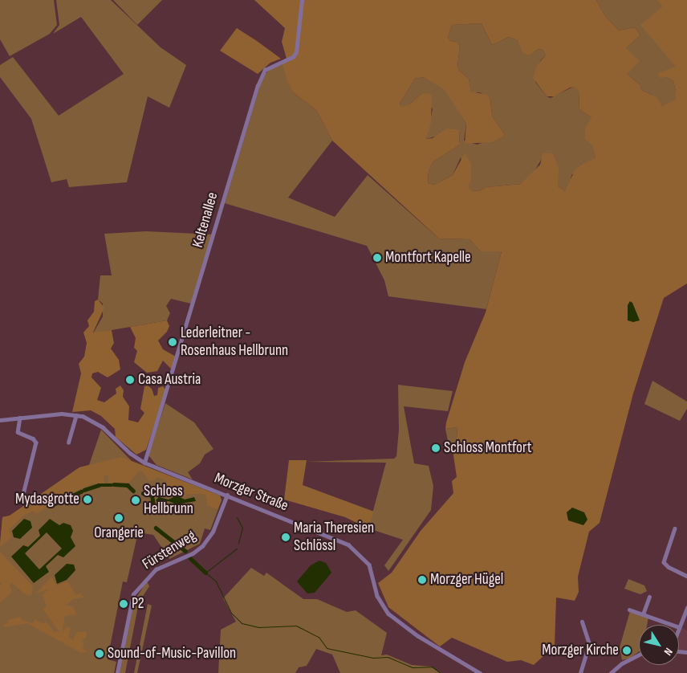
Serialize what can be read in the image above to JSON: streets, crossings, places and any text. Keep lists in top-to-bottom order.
{
  "streets": {
    "street": ["Keltenallee", "Morzger Straße", "Fürstenweg"]
  },
  "crossings": [
    ["Keltenallee", "Morzger Straße"],
    ["Morzger Straße", "Fürstenweg"]
  ],
  "places": [
    "Montfort Kapelle",
    "Lederleitner - Rosenhaus Hellbrunn",
    "Casa Austria",
    "Schloss Montfort",
    "Mydasgrotte",
    "Schloss Hellbrunn",
    "Orangerie",
    "Maria Theresien Schlössl",
    "Morzger Hügel",
    "P2",
    "Morzger Kirche",
    "Sound-of-Music-Pavillon"
  ],
  "north": "bottom right"
}
